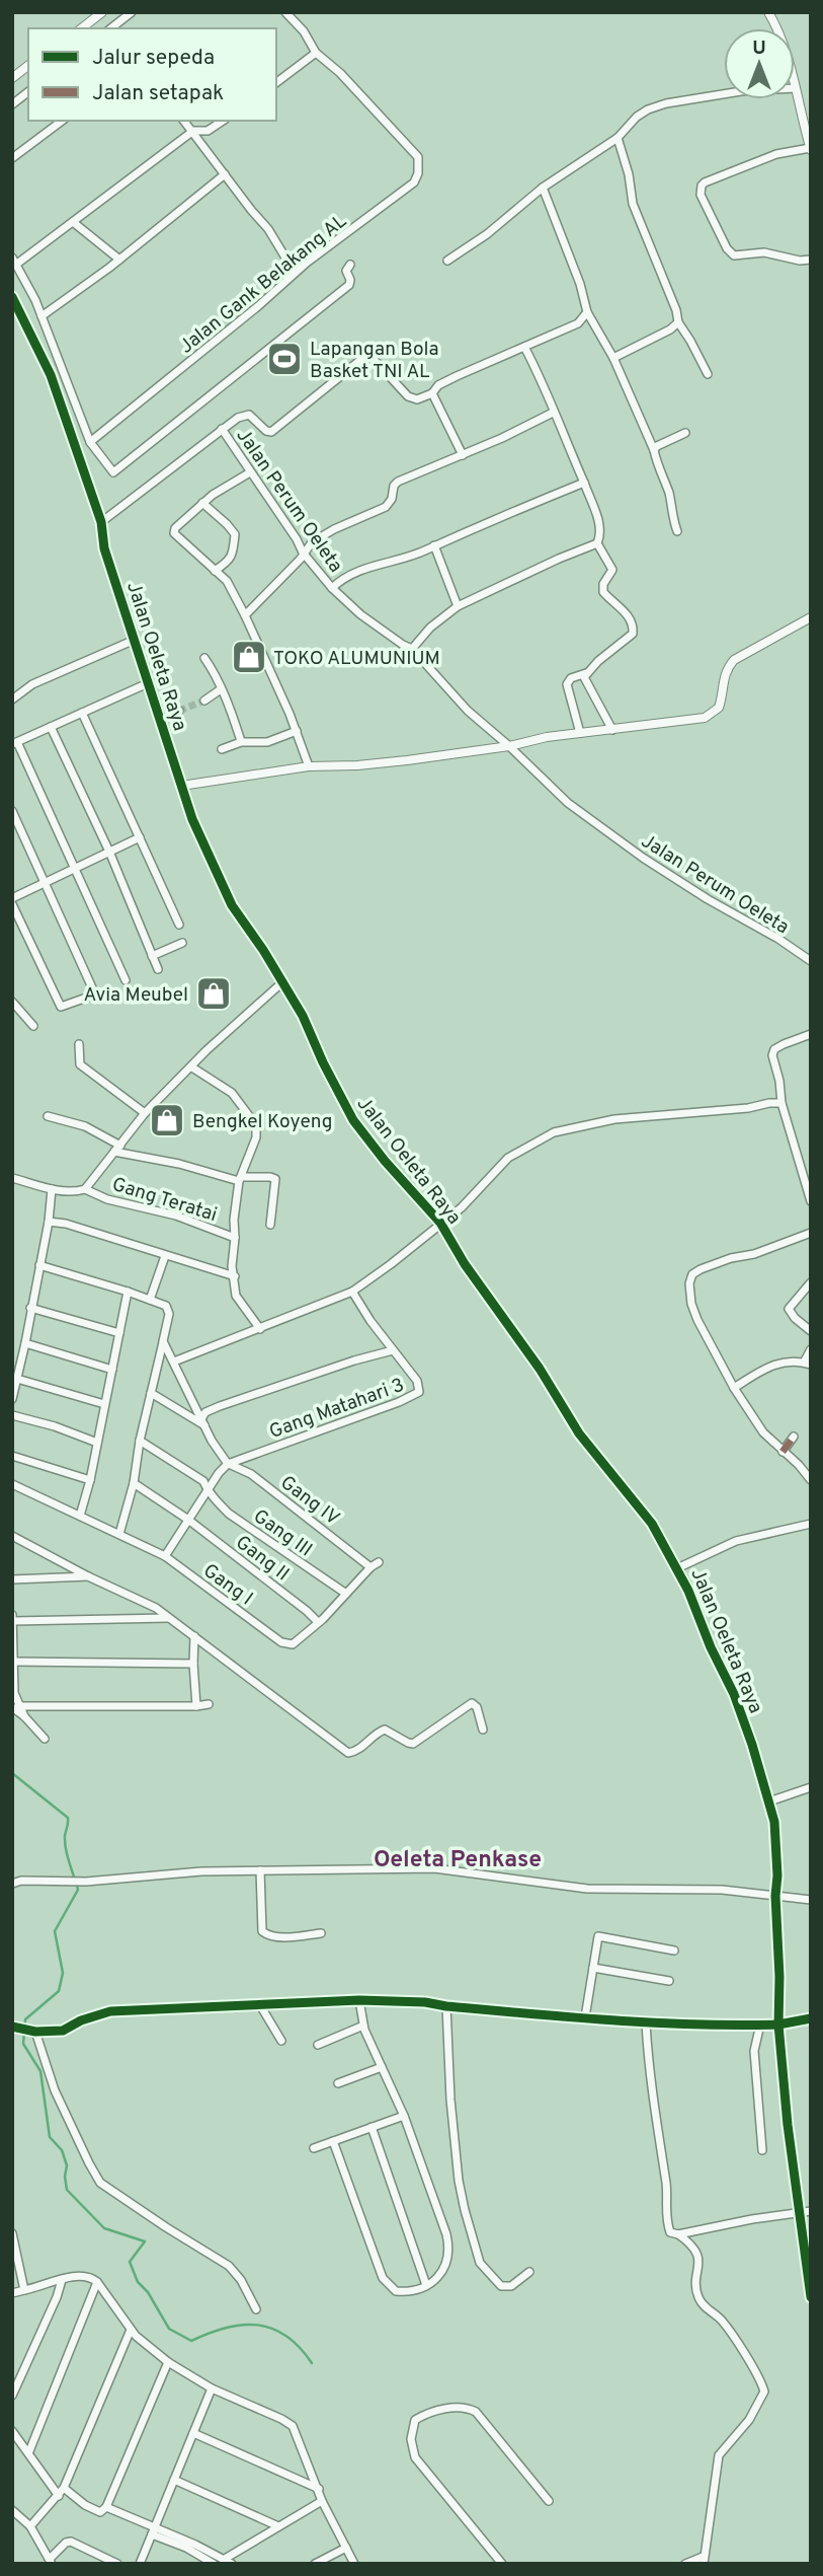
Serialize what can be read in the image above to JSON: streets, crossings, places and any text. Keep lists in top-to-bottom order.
{
  "streets": {
    "street": [
      "Jalan Gank Belakang AL",
      "Jalan Perum Oeleta",
      "Jalan Oeleta Raya",
      "Gang Teratai",
      "Gang Matahari 3",
      "Gang IV",
      "Gang III",
      "Gang II",
      "Gang I"
    ]
  },
  "crossings": [
    ["Jalan Perum Oeleta", "Jalan Oeleta Raya"],
    ["Gang Matahari 3", "Gang IV"],
    ["Gang IV", "Gang III"],
    ["Gang II", "Gang I"]
  ],
  "districts": ["Oeleta Penkase"],
  "places": {
    "sports": ["Lapangan Bola Basket TNI AL"],
    "shop": ["TOKO ALUMUNIUM", "Avia Meubel", "Bengkel Koyeng"]
  },
  "legend": ["Jalur sepeda", "Jalan setapak"],
  "north": "top"
}
